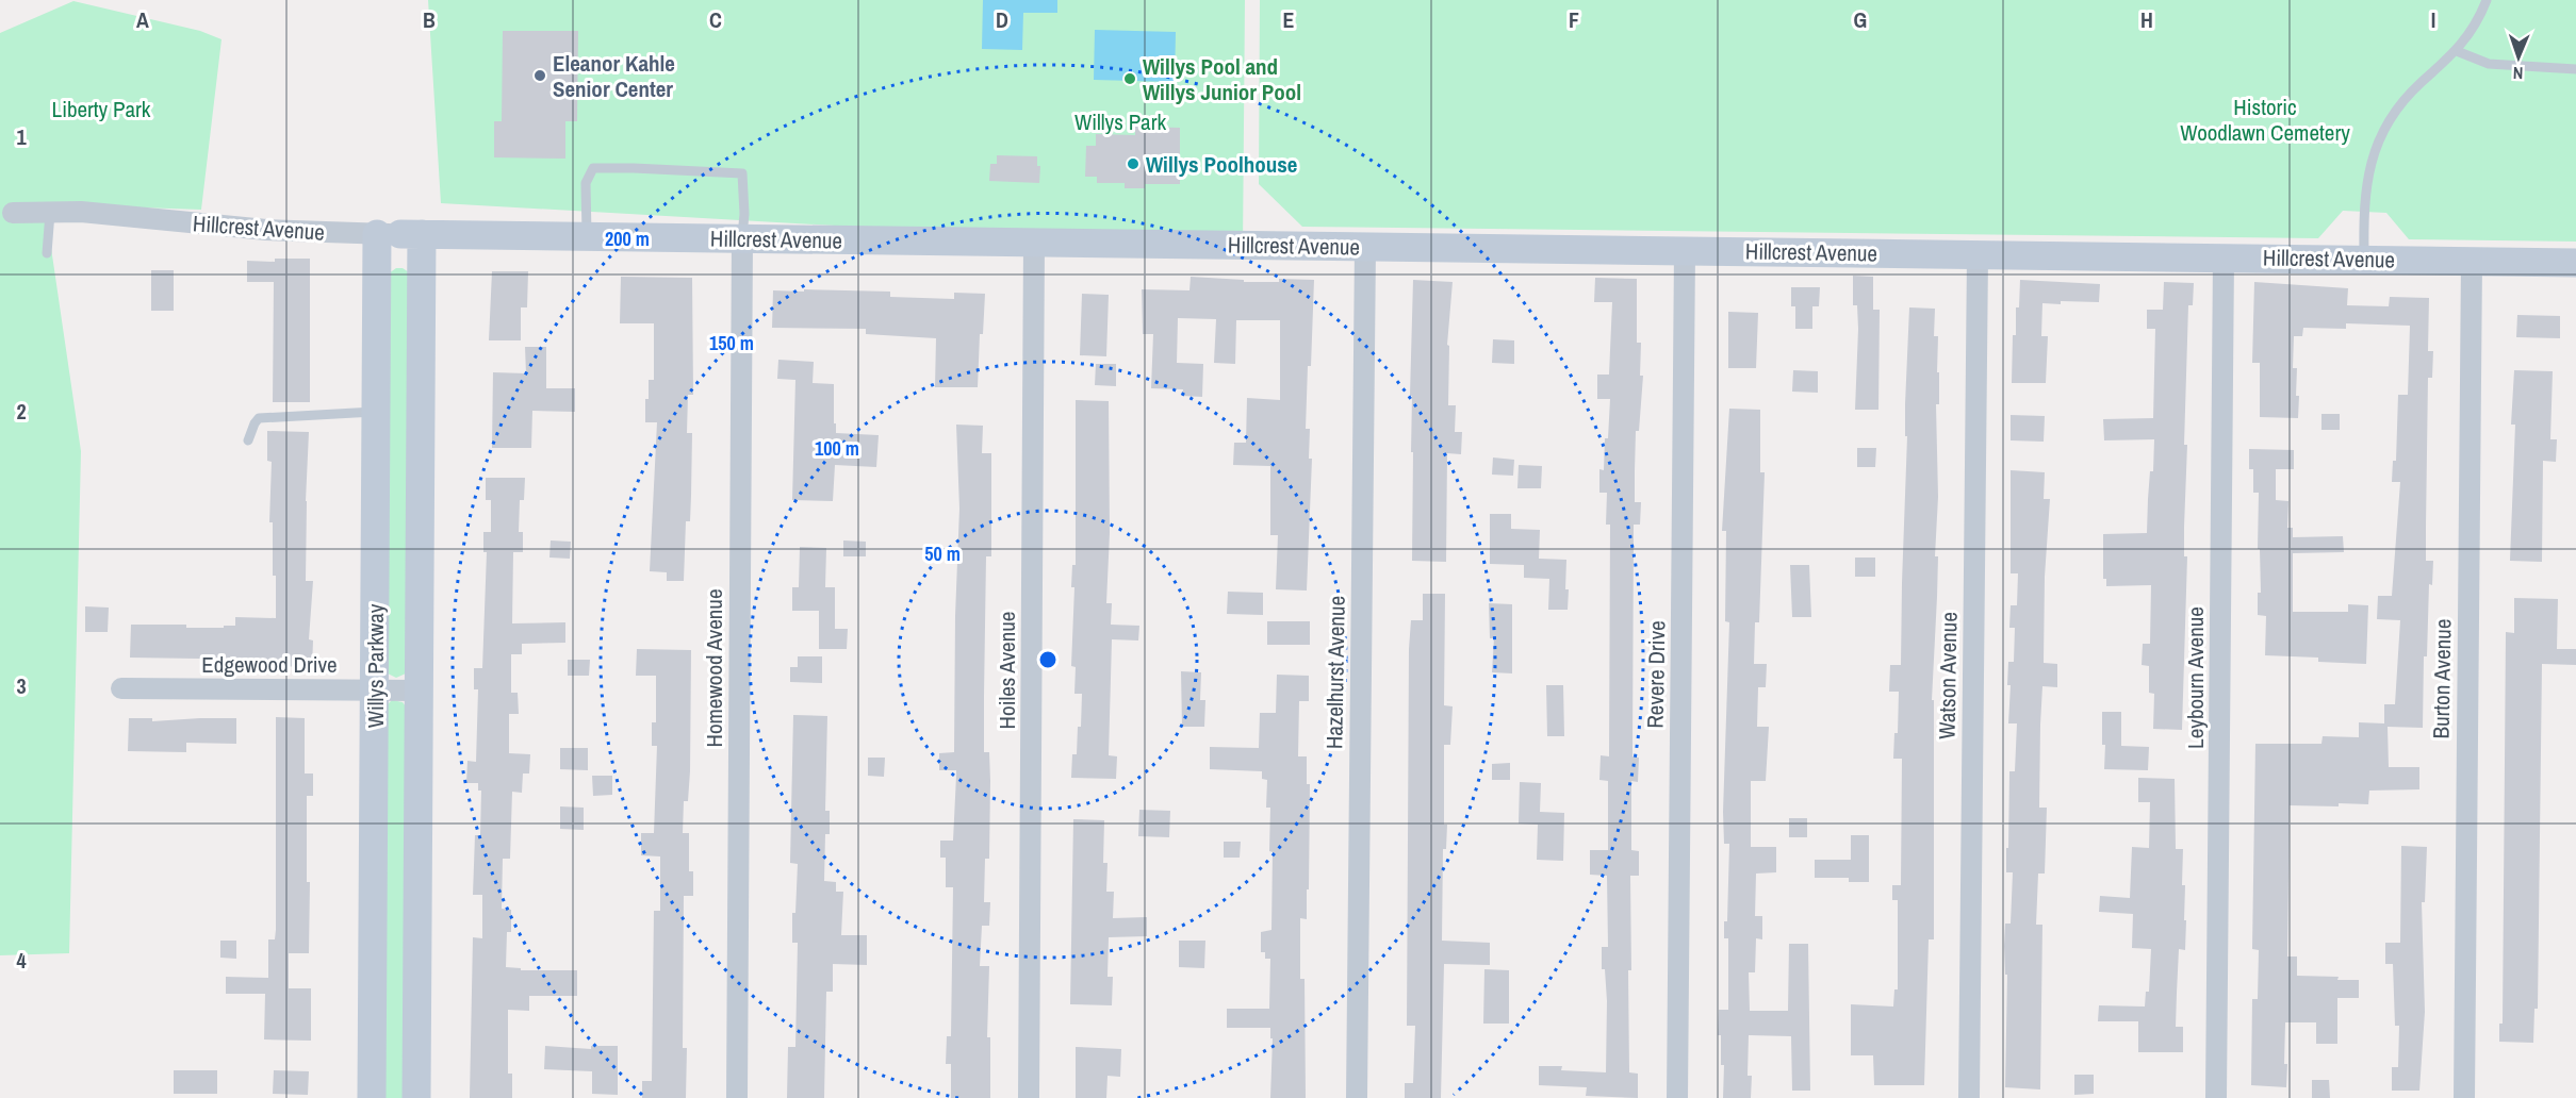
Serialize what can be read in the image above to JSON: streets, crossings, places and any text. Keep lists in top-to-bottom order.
{
  "streets": {
    "street": [
      "Hillcrest Avenue",
      "Edgewood Drive",
      "Willys Parkway",
      "Homewood Avenue",
      "Hoiles Avenue",
      "Hazelhurst Avenue",
      "Revere Drive",
      "Watson Avenue",
      "Leybourn Avenue",
      "Burton Avenue"
    ]
  },
  "crossings": [
    ["Hillcrest Avenue", "Willys Parkway"],
    ["Hillcrest Avenue", "Homewood Avenue"],
    ["Hillcrest Avenue", "Hoiles Avenue"],
    ["Hillcrest Avenue", "Hazelhurst Avenue"],
    ["Hillcrest Avenue", "Revere Drive"],
    ["Hillcrest Avenue", "Watson Avenue"],
    ["Hillcrest Avenue", "Leybourn Avenue"],
    ["Hillcrest Avenue", "Burton Avenue"],
    ["Edgewood Drive", "Willys Parkway"]
  ],
  "parks": ["Historic Woodlawn Cemetery", "Liberty Park", "Willys Park"],
  "places": ["Eleanor Kahle Senior Center", "Willys Pool and Willys Junior Pool", "Willys Poolhouse"],
  "north": "bottom",
  "grid": {
    "columns": [
      "A",
      "B",
      "C",
      "D",
      "E",
      "F",
      "G",
      "H",
      "I"
    ],
    "rows": [
      "1",
      "2",
      "3",
      "4"
    ]
  },
  "rings": [
    "200 m",
    "150 m",
    "100 m",
    "50 m"
  ]
}
